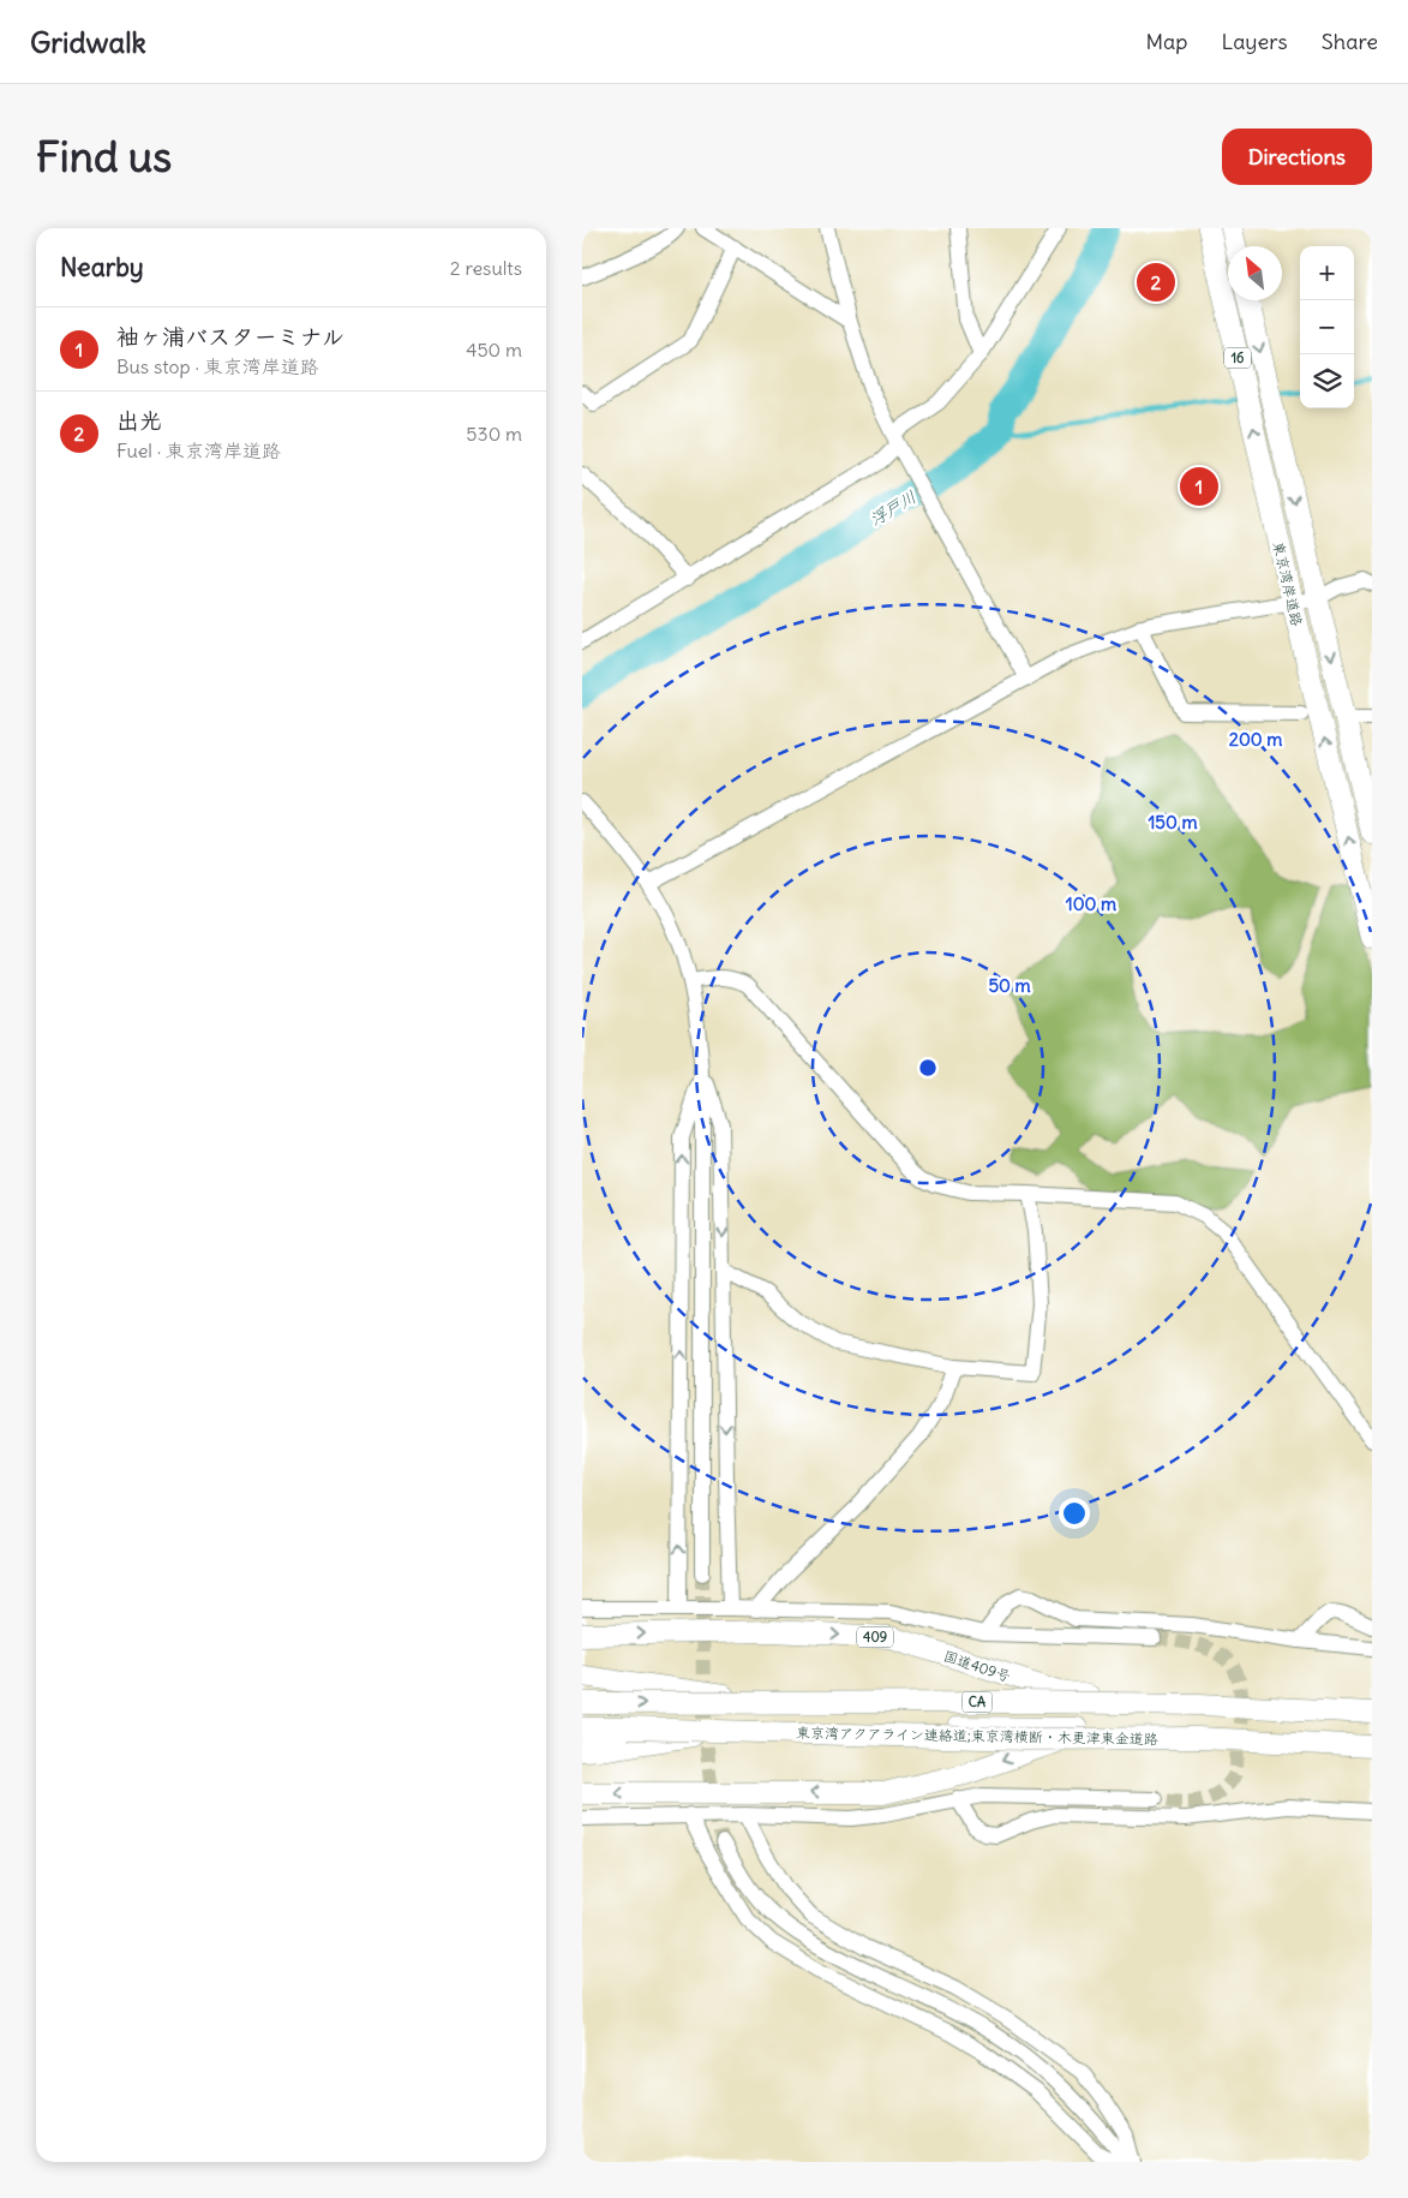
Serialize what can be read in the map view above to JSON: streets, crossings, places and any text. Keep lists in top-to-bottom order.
{
  "streets": {
    "highway": [
      "16",
      "東京湾岸道路",
      "409",
      "国道409号",
      "CA",
      "東京湾アクアライン連絡道;東京湾横断・木更津東金道路"
    ]
  },
  "water": ["浮戸川"],
  "north": "top left",
  "page": {
    "header": "Gridwalk",
    "nav": ["Map", "Layers", "Share"],
    "buttons": "Directions",
    "title": "Find us",
    "heading": ["Nearby", "2 results"],
    "map_buttons": ["+", "−"],
    "pins": ["2", "1"],
    "list": [
      {
        "mark": "1",
        "name": "袖ヶ浦バスターミナル",
        "note": "Bus stop · 東京湾岸道路",
        "value": "450 m"
      },
      {
        "mark": "2",
        "name": "出光",
        "note": "Fuel · 東京湾岸道路",
        "value": "530 m"
      }
    ]
  },
  "rings": [
    "200 m",
    "150 m",
    "100 m",
    "50 m"
  ]
}
